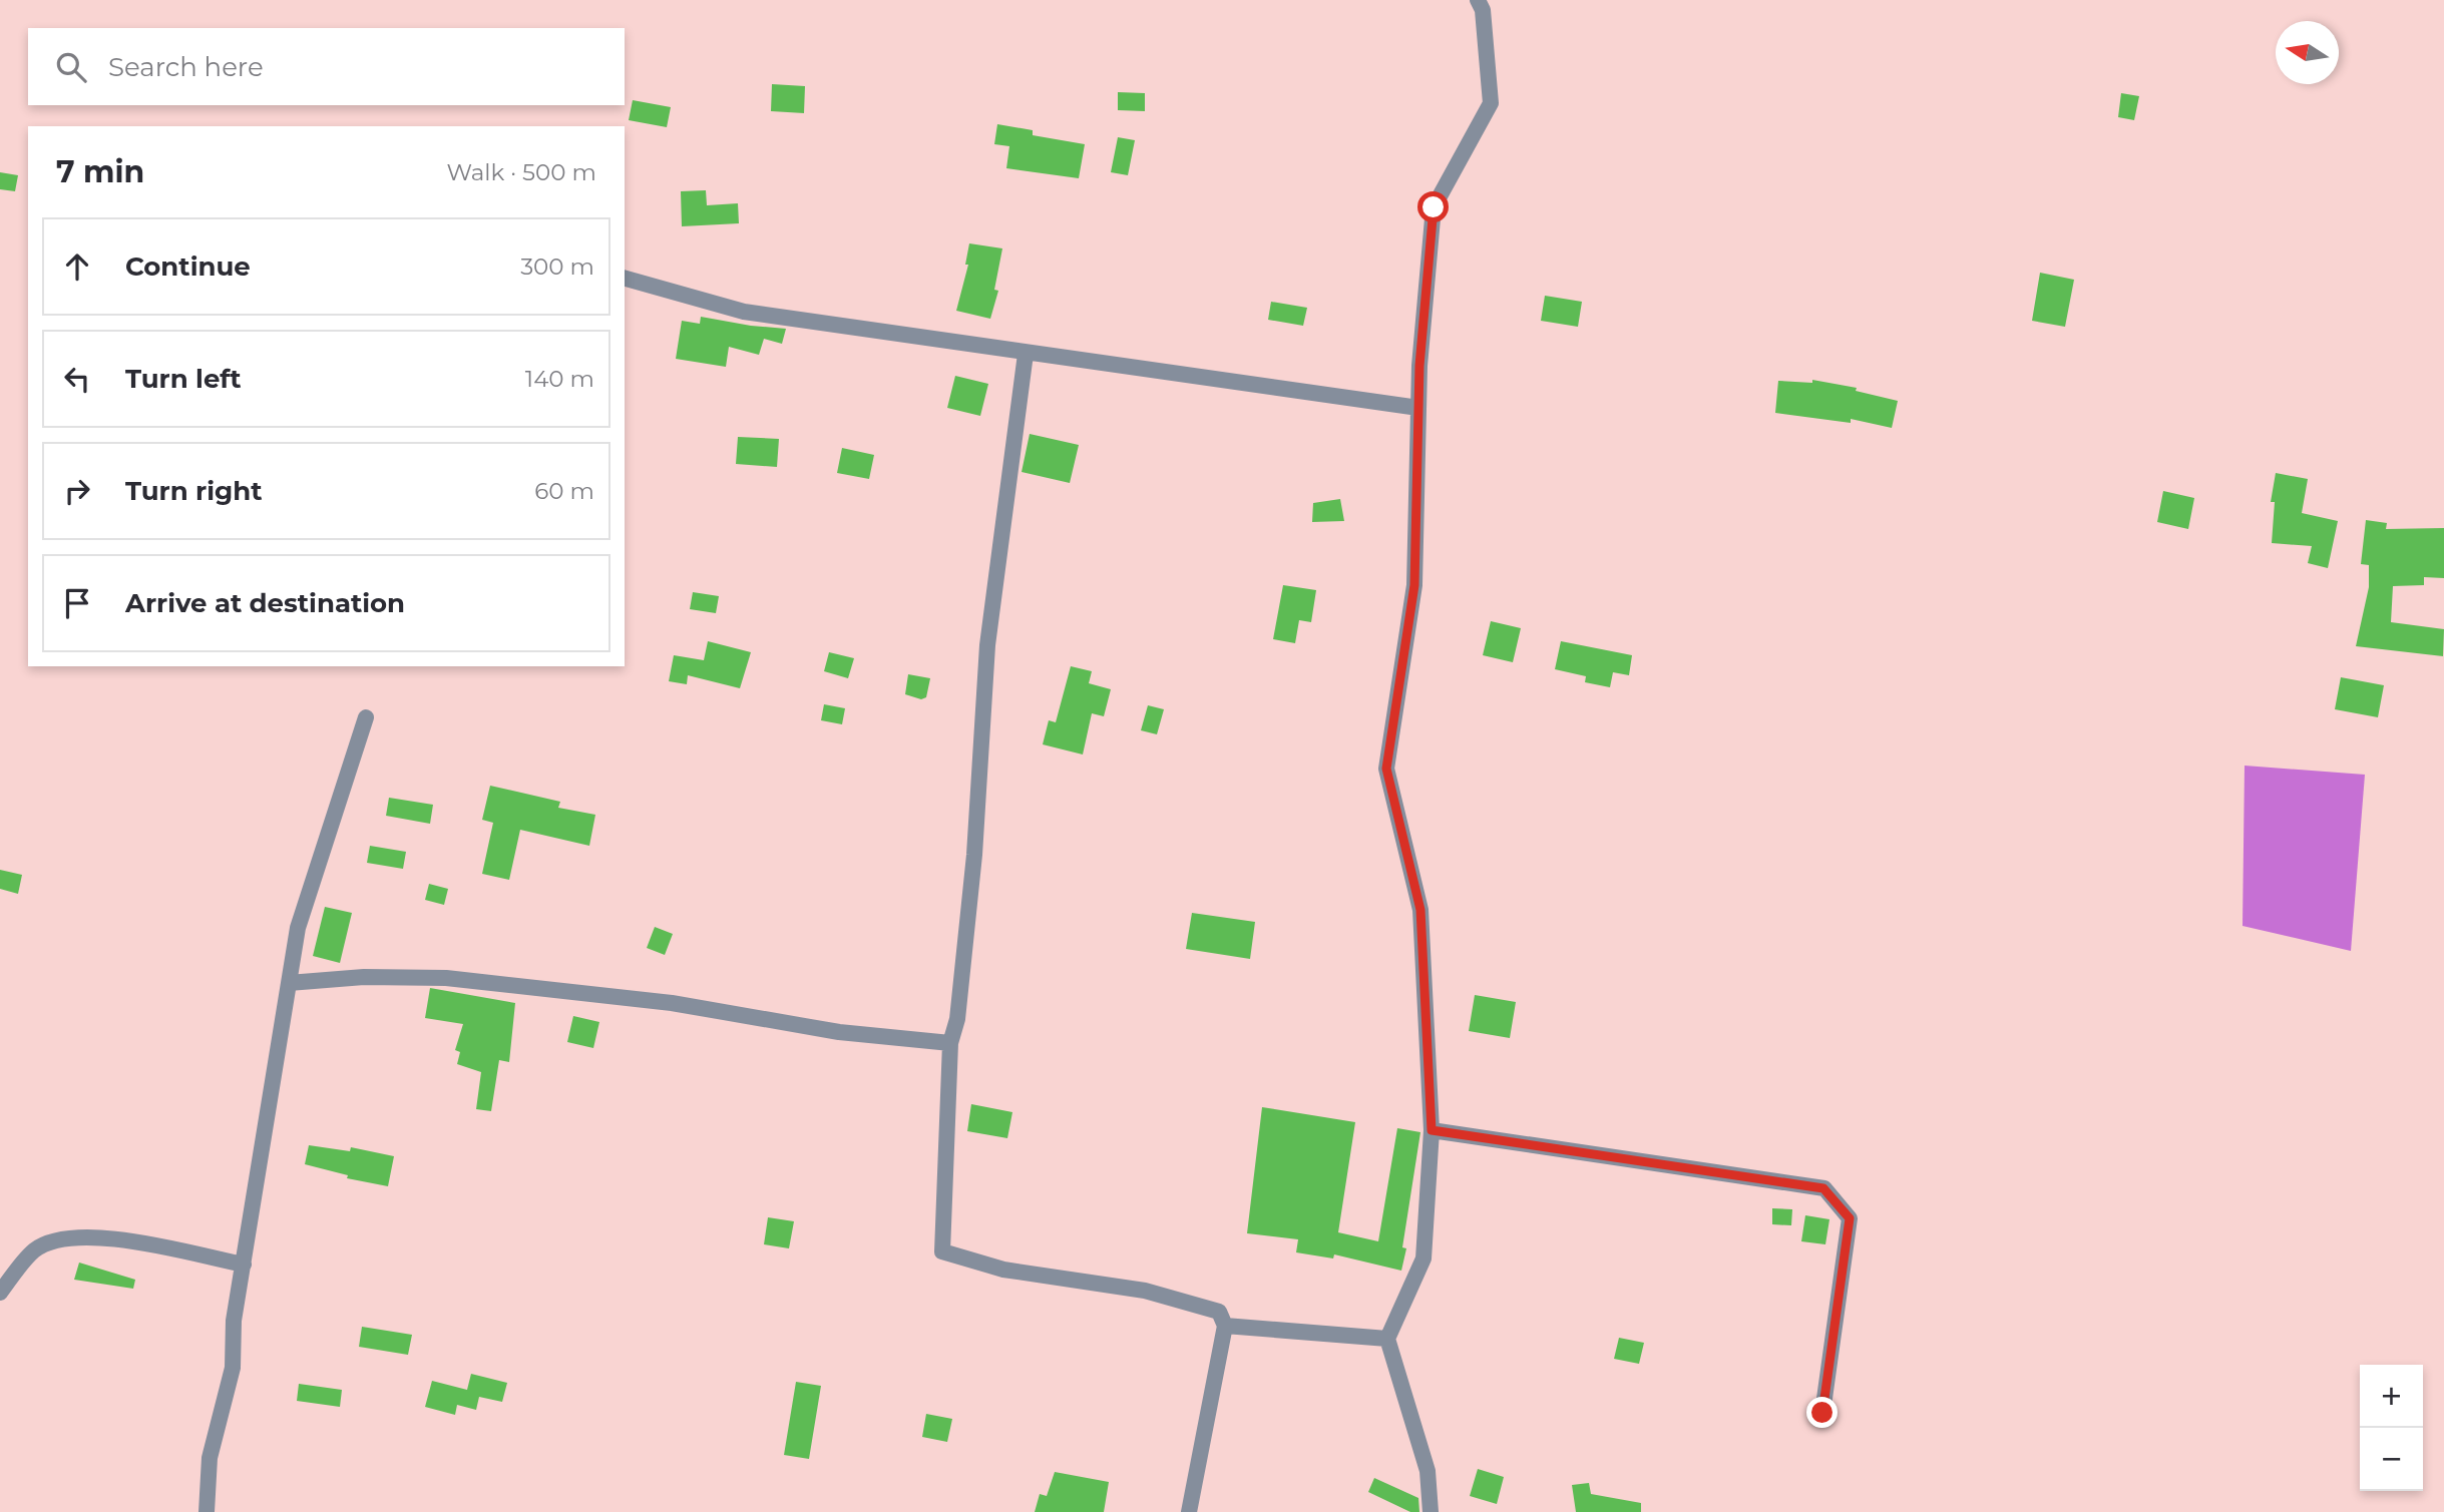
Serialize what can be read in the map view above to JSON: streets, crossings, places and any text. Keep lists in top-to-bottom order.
{
  "north": "left",
  "page": {
    "search": "Search here",
    "heading": ["7 min", "Walk · 500 m"],
    "list": [
      ["Continue", "300 m"],
      ["Turn left", "140 m"],
      ["Turn right", "60 m"],
      "Arrive at destination"
    ],
    "map_buttons": ["+", "−"]
  }
}
